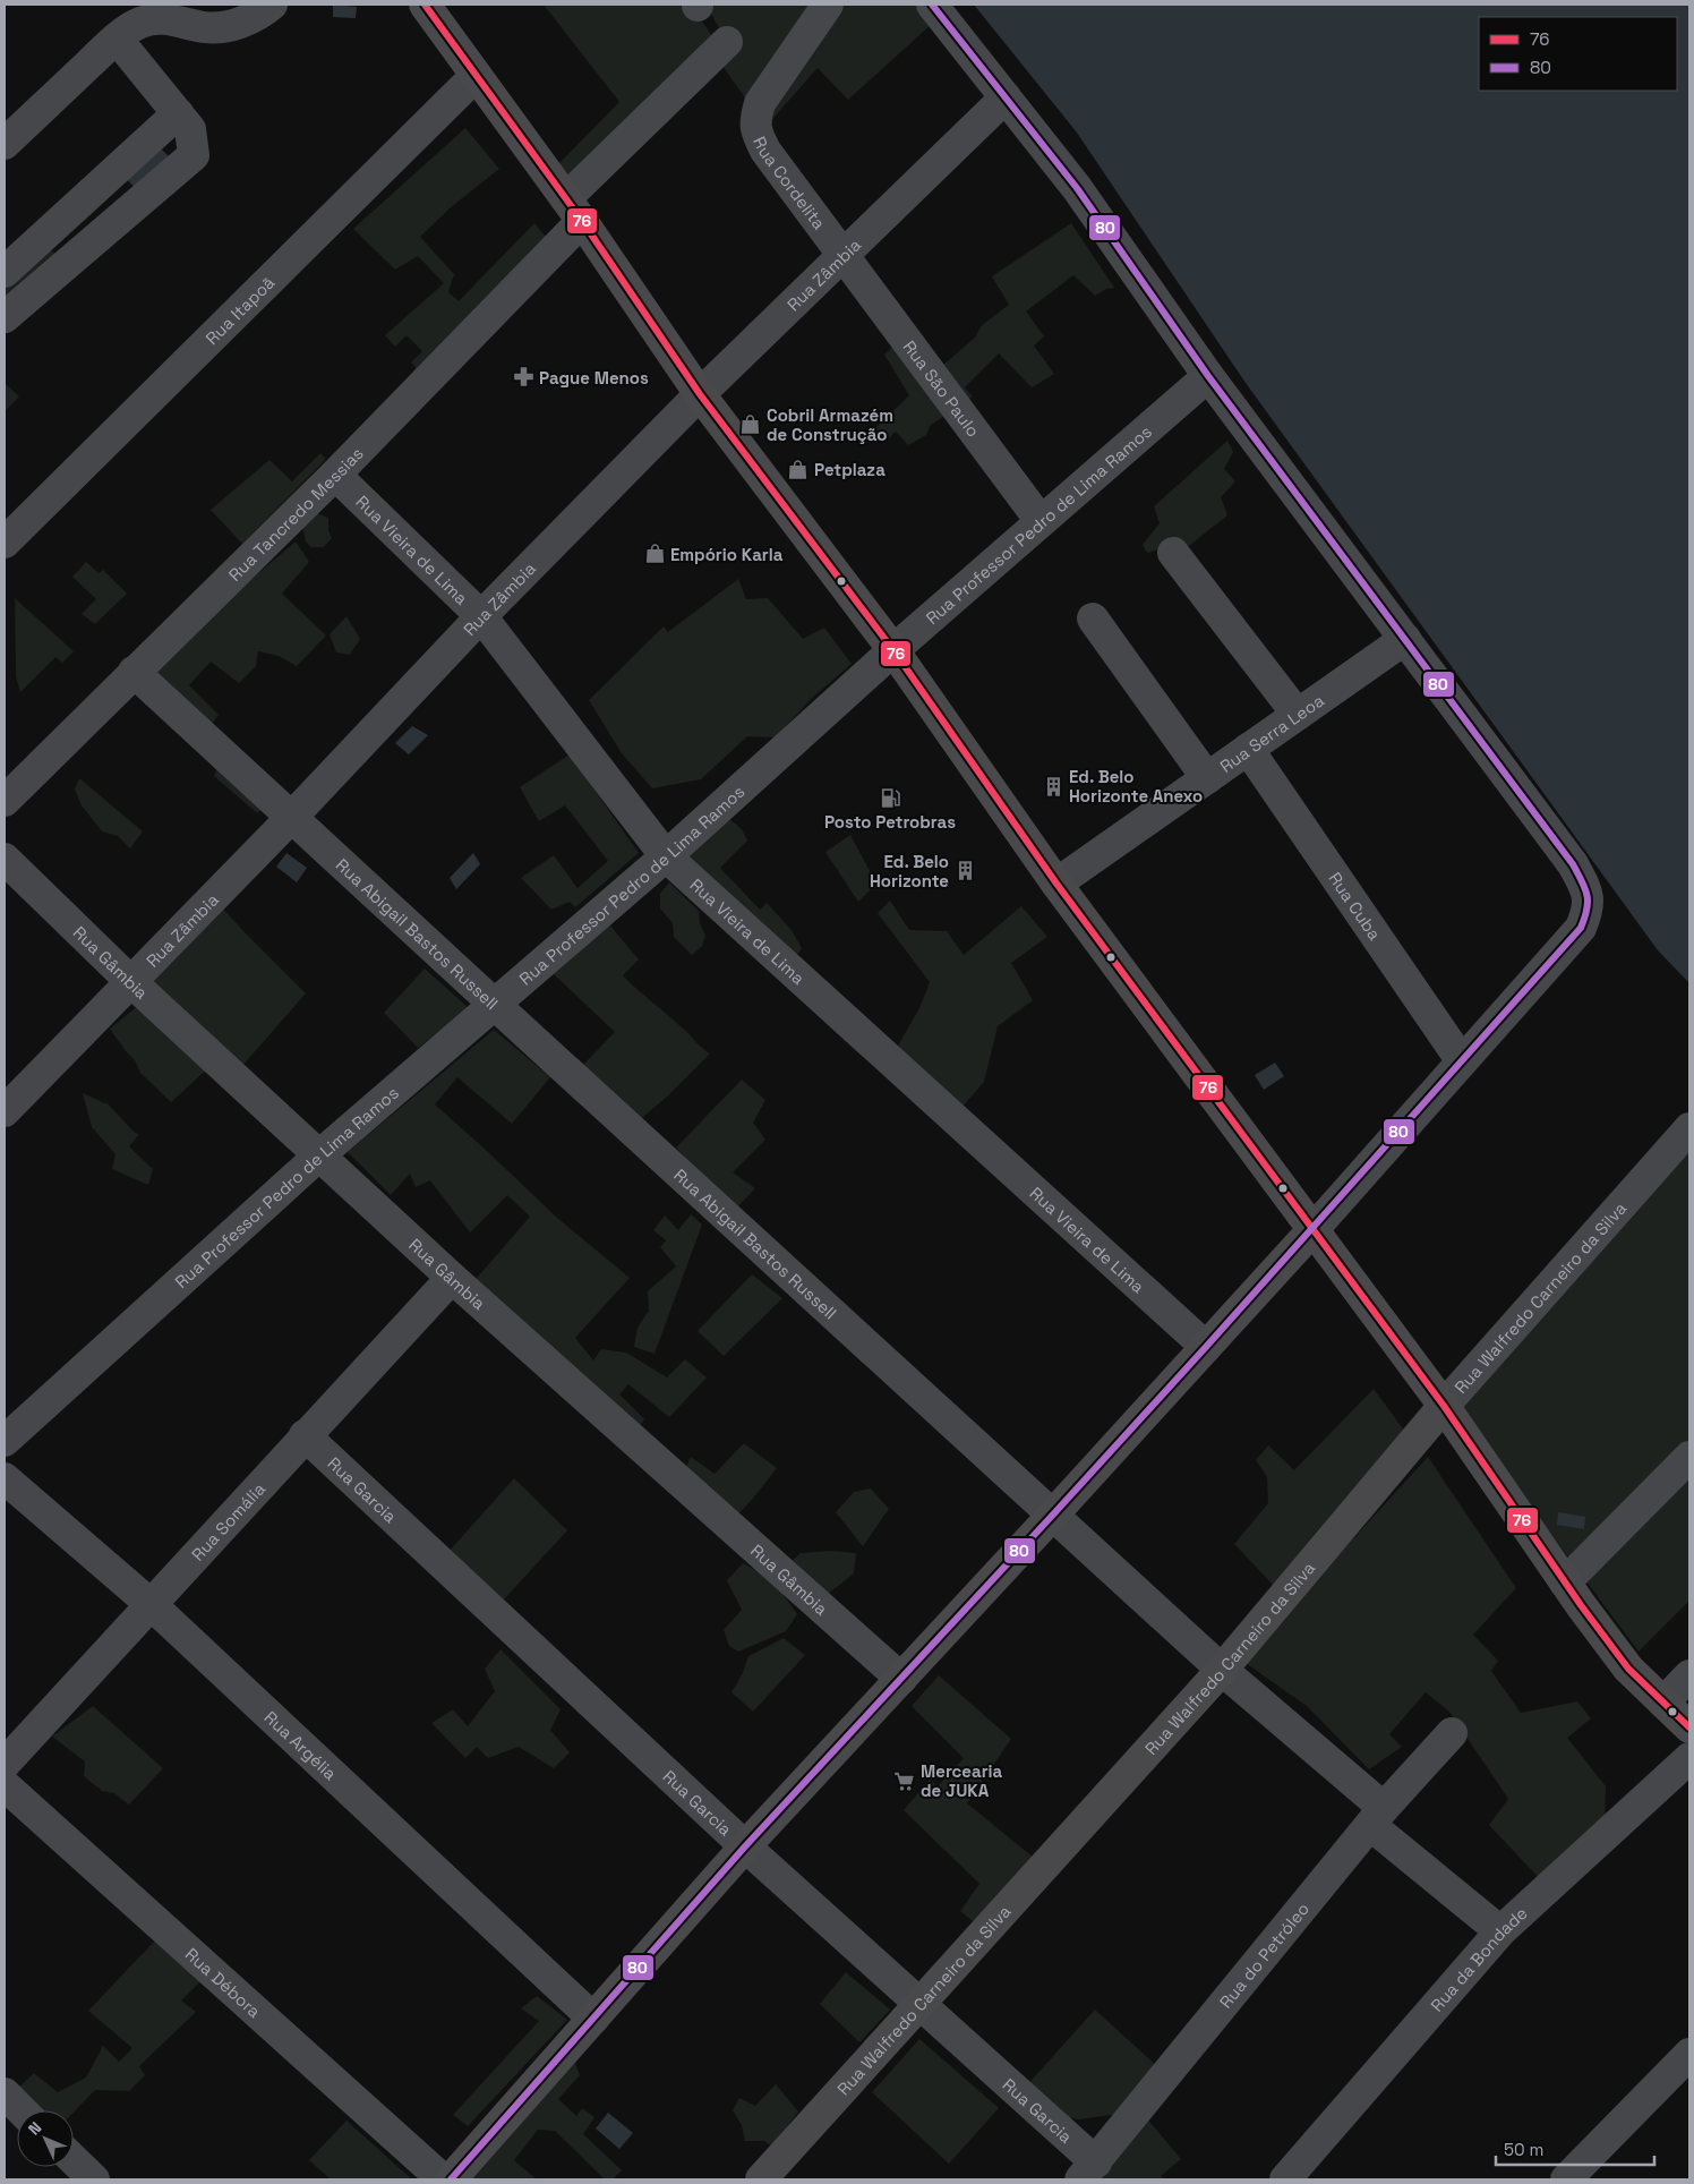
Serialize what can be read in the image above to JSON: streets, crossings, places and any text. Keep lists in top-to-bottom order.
{
  "streets": {
    "main road": ["Rua Walfredo Carneiro da Silva"],
    "street": [
      "Rua Cordelita",
      "Rua Zâmbia",
      "Rua Itapoã",
      "Rua São Paulo",
      "Rua Tancredo Messias",
      "Rua Professor Pedro de Lima Ramos",
      "Rua Vieira de Lima",
      "Rua Serra Leoa",
      "Rua Cuba",
      "Rua Abigail Bastos Russell",
      "Rua Gâmbia",
      "Rua Garcia",
      "Rua Somália",
      "Rua Argélia",
      "Rua do Petróleo",
      "Rua da Bondade",
      "Rua Débora"
    ]
  },
  "crossings": [
    ["Rua Cordelita", "Rua Zâmbia"],
    ["Rua Cordelita", "Rua São Paulo"],
    ["Rua Zâmbia", "Rua São Paulo"],
    ["Rua Zâmbia", "Rua Vieira de Lima"],
    ["Rua Zâmbia", "Rua Abigail Bastos Russell"],
    ["Rua Zâmbia", "Rua Gâmbia"],
    ["Rua São Paulo", "Rua Professor Pedro de Lima Ramos"],
    ["Rua Tancredo Messias", "Rua Vieira de Lima"],
    ["Rua Tancredo Messias", "Rua Abigail Bastos Russell"],
    ["Rua Professor Pedro de Lima Ramos", "Rua Vieira de Lima"],
    ["Rua Professor Pedro de Lima Ramos", "Rua Abigail Bastos Russell"],
    ["Rua Professor Pedro de Lima Ramos", "Rua Gâmbia"],
    ["Rua Serra Leoa", "Rua Cuba"],
    ["Rua Abigail Bastos Russell", "Rua Walfredo Carneiro da Silva"],
    ["Rua Abigail Bastos Russell", "Rua do Petróleo"],
    ["Rua Abigail Bastos Russell", "Rua da Bondade"],
    ["Rua Gâmbia", "Rua Somália"],
    ["Rua Walfredo Carneiro da Silva", "Rua Garcia"],
    ["Rua Garcia", "Rua Somália"],
    ["Rua Garcia", "Rua do Petróleo"],
    ["Rua Somália", "Rua Argélia"]
  ],
  "places": {
    "pharmacy": ["Pague Menos"],
    "shop": ["Cobril Armazém de Construção", "Petplaza", "Empório Karla"],
    "building": ["Ed. Belo Horizonte Anexo", "Ed. Belo Horizonte"],
    "fuel station": ["Posto Petrobras"],
    "supermarket": ["Mercearia de JUKA"]
  },
  "lines": ["transit line 76", "transit line 80"],
  "legend": ["76", "80"],
  "scale_bar": "50 m",
  "north": "top left"
}
